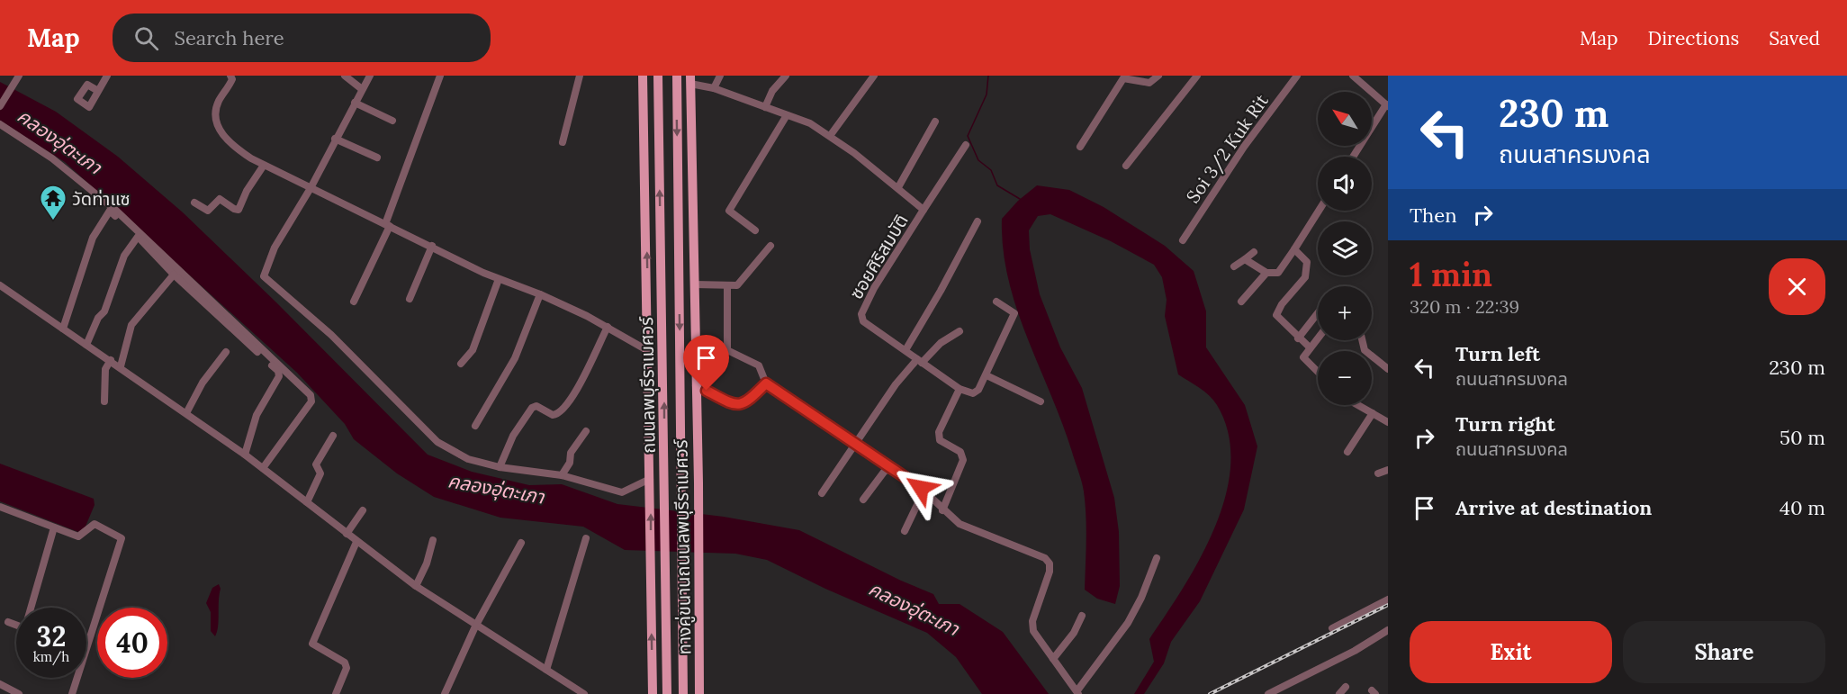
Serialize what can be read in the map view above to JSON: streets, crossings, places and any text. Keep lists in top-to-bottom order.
{
  "streets": {
    "main road": ["ถนนลพบุรีราเมศวร์", "ทางคู่ขนานถนนลพบุรีราเมศวร์"],
    "street": ["Soi 3/2 Kuk Rit", "ซอยศิริสมบัติ"]
  },
  "crossings": [
    ["ซอยศิริสมบัติ", "ทางคู่ขนานถนนลพบุรีราเมศวร์"]
  ],
  "water": ["คลองอุ่ตะเภา"],
  "places": {
    "temple": ["วัดท่าแซ"]
  },
  "north": "top left",
  "page": {
    "header": "Map",
    "search": "Search here",
    "nav": ["Map", "Directions", "Saved"],
    "turn": ["230 m", "ถนนสาครมงคล"],
    "map_buttons": ["+", "−"],
    "then": "Then",
    "heading": ["1 min", "320 m · 22:39"],
    "list": [
      {
        "name": "Turn left",
        "note": "ถนนสาครมงคล",
        "value": "230 m"
      },
      {
        "name": "Turn right",
        "note": "ถนนสาครมงคล",
        "value": "50 m"
      },
      {
        "name": "Arrive at destination",
        "value": "40 m"
      }
    ],
    "speed": "32 km/h",
    "limit": "40",
    "buttons": ["Exit", "Share"]
  }
}
